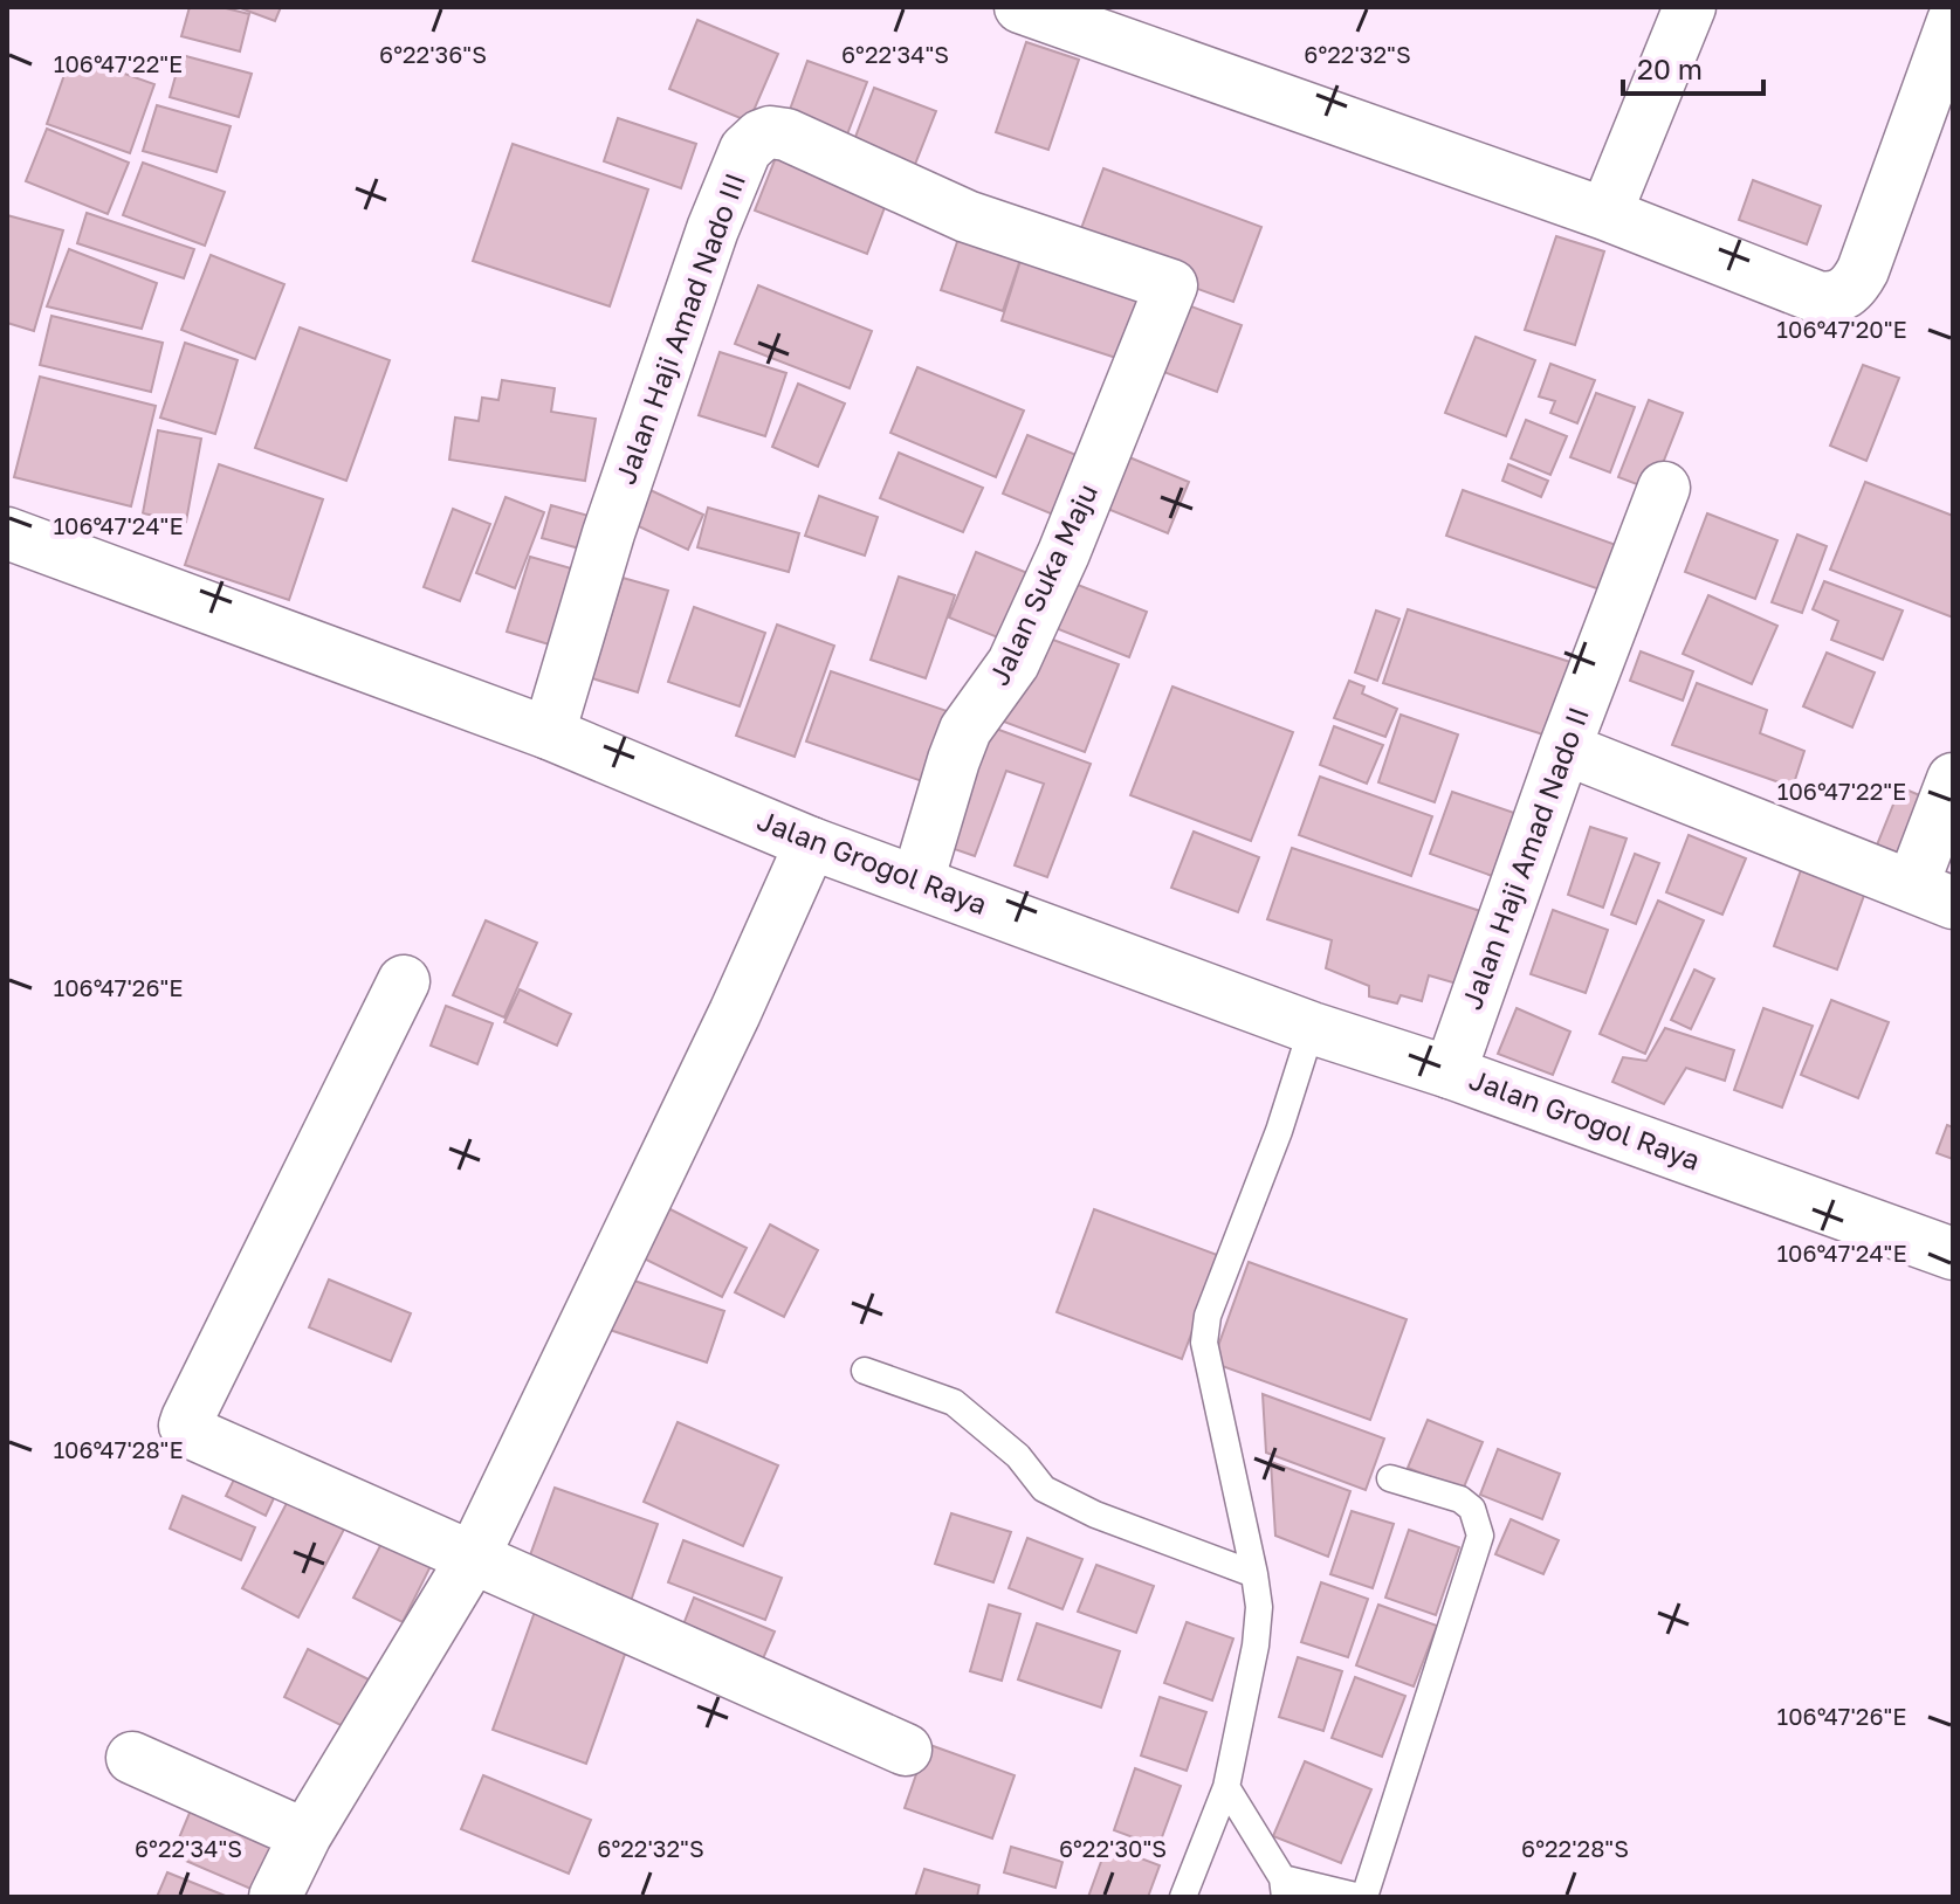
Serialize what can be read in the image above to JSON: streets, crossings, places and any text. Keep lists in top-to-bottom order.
{
  "streets": {
    "street": [
      "Jalan Haji Amad Nado III",
      "Jalan Suka Maju",
      "Jalan Haji Amad Nado II",
      "Jalan Grogol Raya"
    ]
  },
  "crossings": [
    ["Jalan Haji Amad Nado III", "Jalan Suka Maju"],
    ["Jalan Haji Amad Nado III", "Jalan Grogol Raya"],
    ["Jalan Suka Maju", "Jalan Grogol Raya"],
    ["Jalan Haji Amad Nado II", "Jalan Grogol Raya"]
  ],
  "scale_bar": "20 m",
  "coordinates": [
    "6°22'36\"S",
    "6°22'34\"S",
    "6°22'32\"S",
    "106°47'22\"E",
    "106°47'20\"E",
    "106°47'24\"E",
    "106°47'26\"E",
    "106°47'28\"E",
    "6°22'30\"S",
    "6°22'28\"S"
  ]
}
